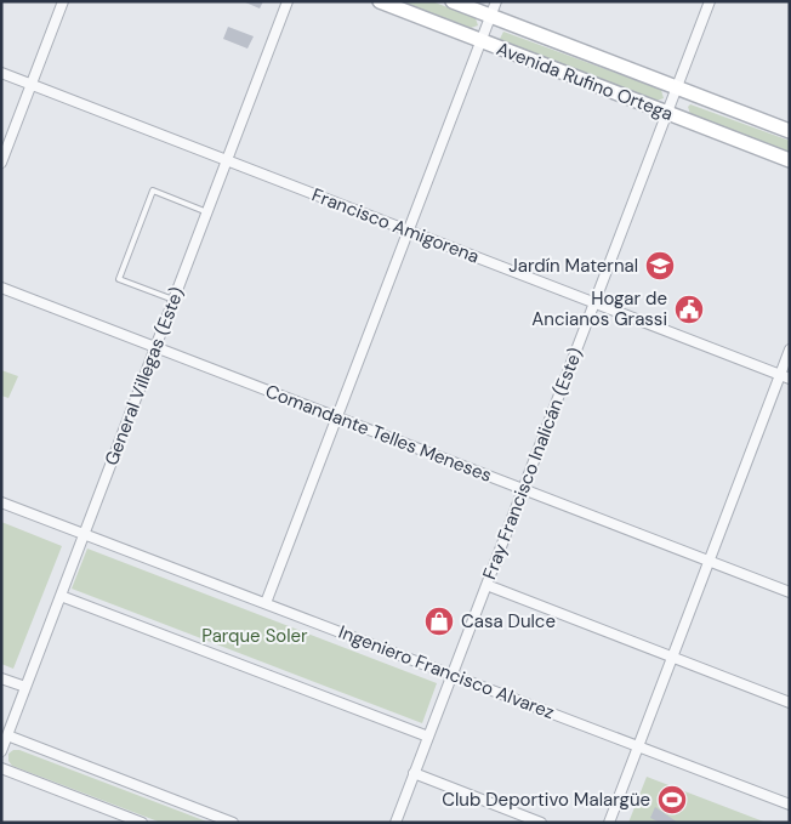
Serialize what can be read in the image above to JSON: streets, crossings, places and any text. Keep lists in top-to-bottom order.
{
  "streets": {
    "main road": ["Avenida Rufino Ortega"],
    "street": [
      "Francisco Amigorena",
      "General Villegas (Este)",
      "Comandante Telles Meneses",
      "Fray Francisco Inalicán (Este)",
      "Ingeniero Francisco Alvarez"
    ]
  },
  "crossings": [
    ["Avenida Rufino Ortega", "Fray Francisco Inalicán (Este)"],
    ["Francisco Amigorena", "General Villegas (Este)"],
    ["Francisco Amigorena", "Fray Francisco Inalicán (Este)"],
    ["General Villegas (Este)", "Comandante Telles Meneses"],
    ["General Villegas (Este)", "Ingeniero Francisco Alvarez"],
    ["Comandante Telles Meneses", "Fray Francisco Inalicán (Este)"],
    ["Fray Francisco Inalicán (Este)", "Ingeniero Francisco Alvarez"]
  ],
  "parks": ["Parque Soler"],
  "places": {
    "school or university": ["Jardín Maternal"],
    "public building": ["Hogar de Ancianos Grassi"],
    "shop": ["Casa Dulce"],
    "sports": ["Club Deportivo Malargüe"]
  }
}
